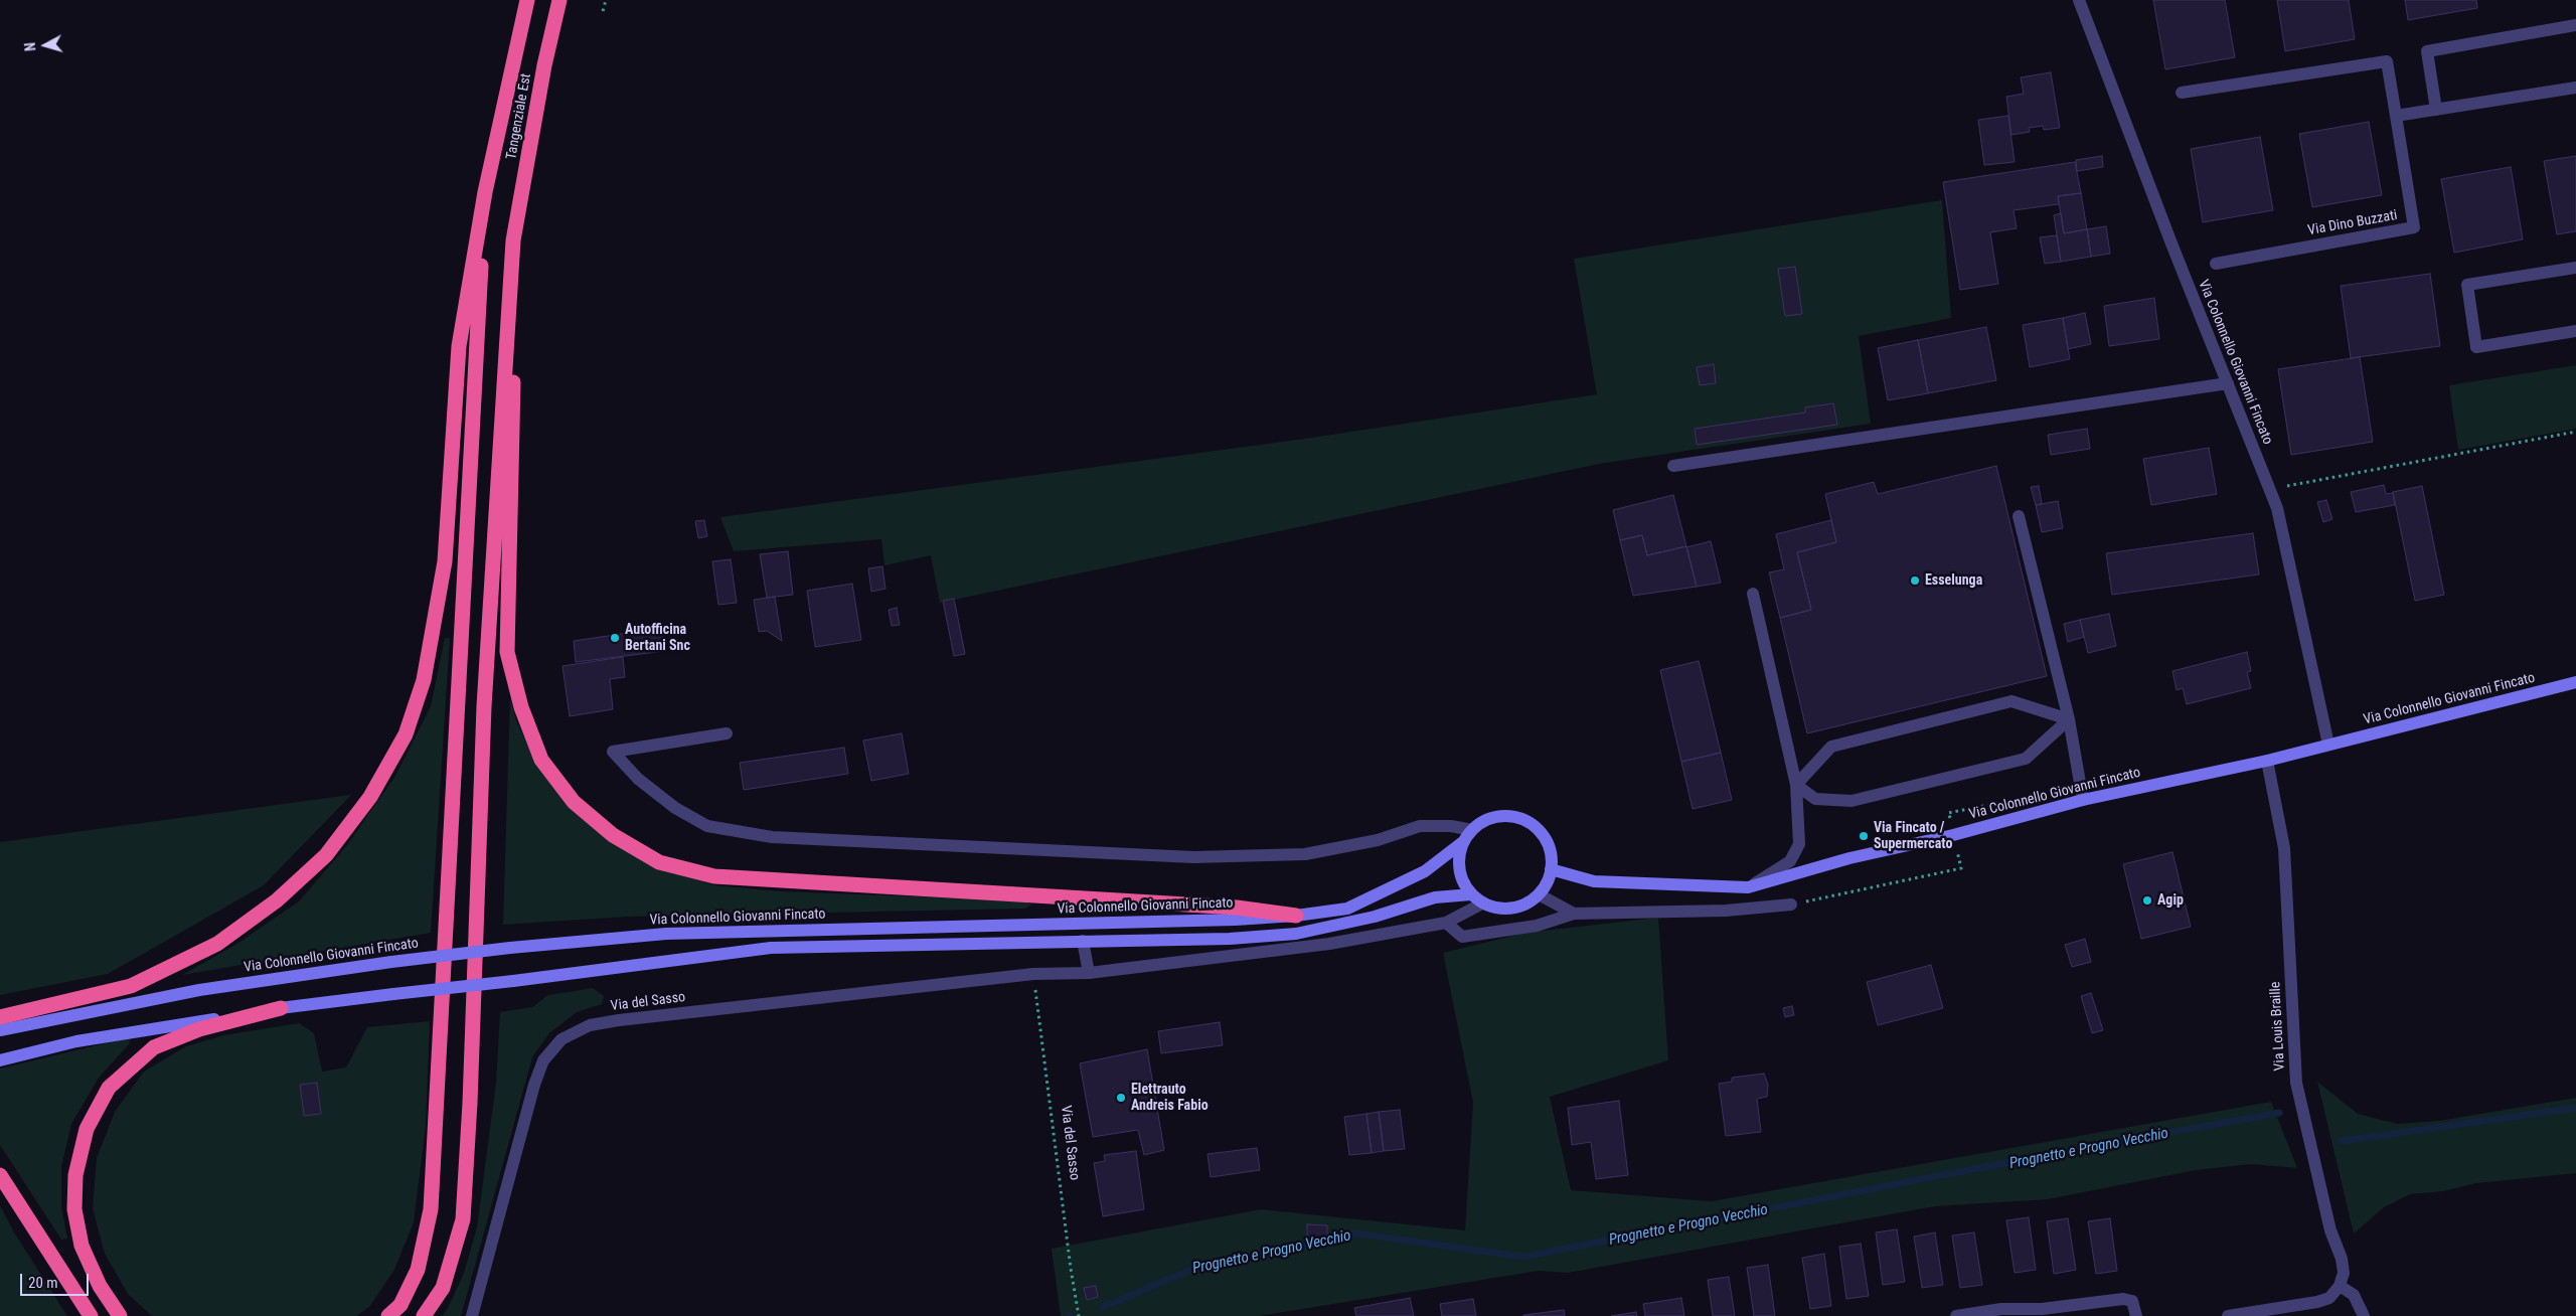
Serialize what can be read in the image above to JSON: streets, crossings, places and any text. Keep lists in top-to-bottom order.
{
  "streets": {
    "highway": ["Tangenziale Est"],
    "main road": ["Via Colonnello Giovanni Fincato"],
    "street": ["Via Dino Buzzati", "Via del Sasso", "Via Louis Braille"]
  },
  "crossings": [
    ["Via Colonnello Giovanni Fincato", "Via del Sasso"],
    ["Via Colonnello Giovanni Fincato", "Via Louis Braille"]
  ],
  "water": ["Prognetto e Progno Vecchio"],
  "places": [
    "Esselunga",
    "Autofficina Bertani Snc",
    "Via Fincato / Supermercato",
    "Agip",
    "Elettrauto Andreis Fabio"
  ],
  "scale_bar": "20 m",
  "north": "left"
}
